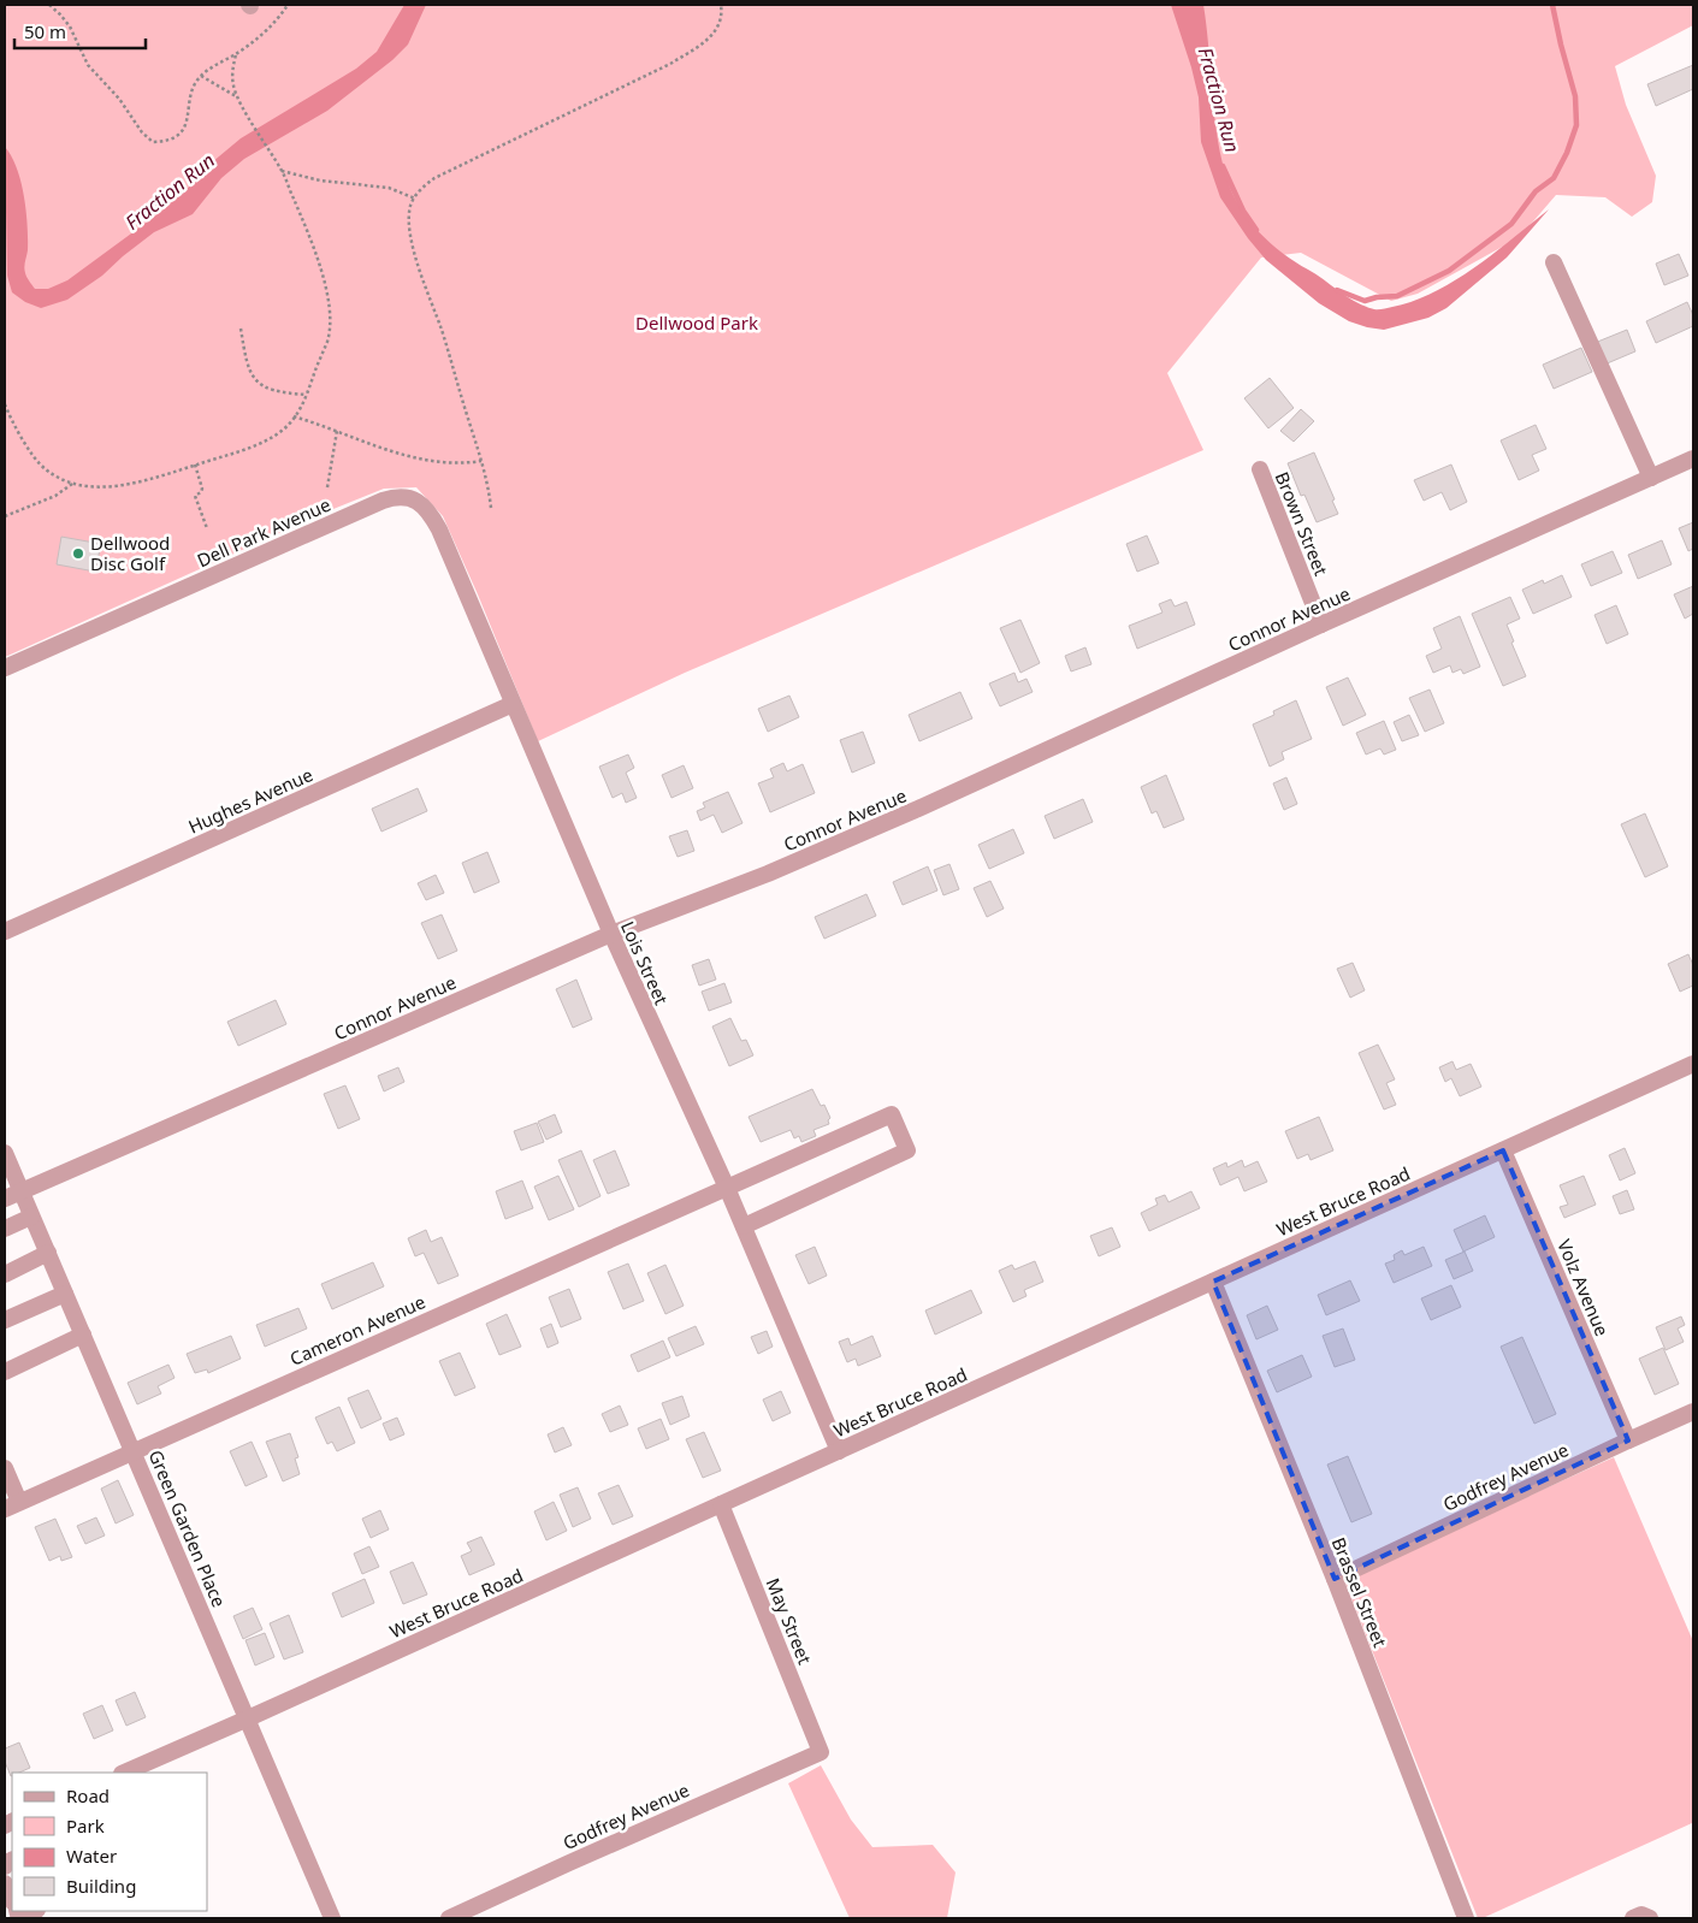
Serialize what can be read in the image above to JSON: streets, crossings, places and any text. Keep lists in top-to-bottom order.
{
  "streets": {
    "street": [
      "Brown Street",
      "Dell Park Avenue",
      "Connor Avenue",
      "Hughes Avenue",
      "Lois Street",
      "West Bruce Road",
      "Volz Avenue",
      "Cameron Avenue",
      "Godfrey Avenue",
      "Green Garden Place",
      "Brassel Street",
      "May Street"
    ]
  },
  "crossings": [
    ["Brown Street", "Connor Avenue"],
    ["Dell Park Avenue", "Lois Street"],
    ["Connor Avenue", "Lois Street"],
    ["Connor Avenue", "Green Garden Place"],
    ["Hughes Avenue", "Lois Street"],
    ["Lois Street", "West Bruce Road"],
    ["Lois Street", "Cameron Avenue"],
    ["West Bruce Road", "Volz Avenue"],
    ["West Bruce Road", "Green Garden Place"],
    ["West Bruce Road", "Brassel Street"],
    ["West Bruce Road", "May Street"],
    ["Volz Avenue", "Godfrey Avenue"],
    ["Cameron Avenue", "Green Garden Place"],
    ["Godfrey Avenue", "Brassel Street"],
    ["Godfrey Avenue", "May Street"]
  ],
  "water": ["Fraction Run"],
  "parks": ["Dellwood Park"],
  "places": ["Dellwood Disc Golf"],
  "legend": [
    "Road",
    "Park",
    "Water",
    "Building"
  ],
  "scale_bar": "50 m"
}
